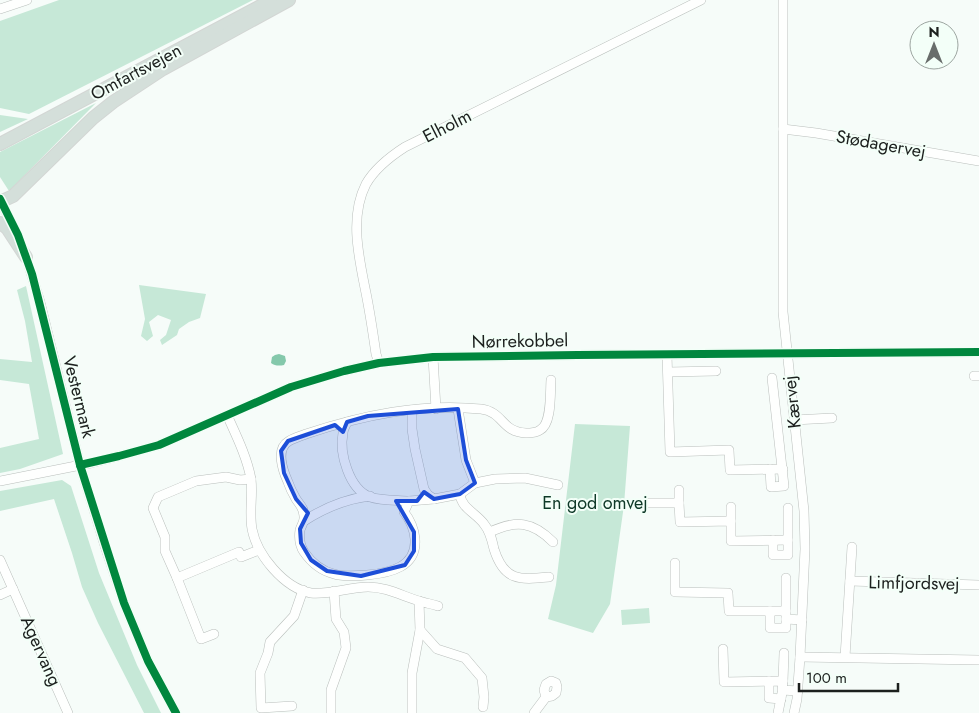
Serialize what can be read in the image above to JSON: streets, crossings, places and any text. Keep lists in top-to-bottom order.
{
  "streets": {
    "highway": ["Omfartsvejen"],
    "street": [
      "Elholm",
      "Stødagervej",
      "Nørrekobbel",
      "Vestermark",
      "Kærvej",
      "Limfjordsvej",
      "Agervang"
    ]
  },
  "crossings": [
    ["Elholm", "Nørrekobbel"],
    ["Stødagervej", "Kærvej"],
    ["Nørrekobbel", "Vestermark"],
    ["Nørrekobbel", "Kærvej"]
  ],
  "parks": ["En god omvej"],
  "scale_bar": "100 m",
  "north": "top"
}
